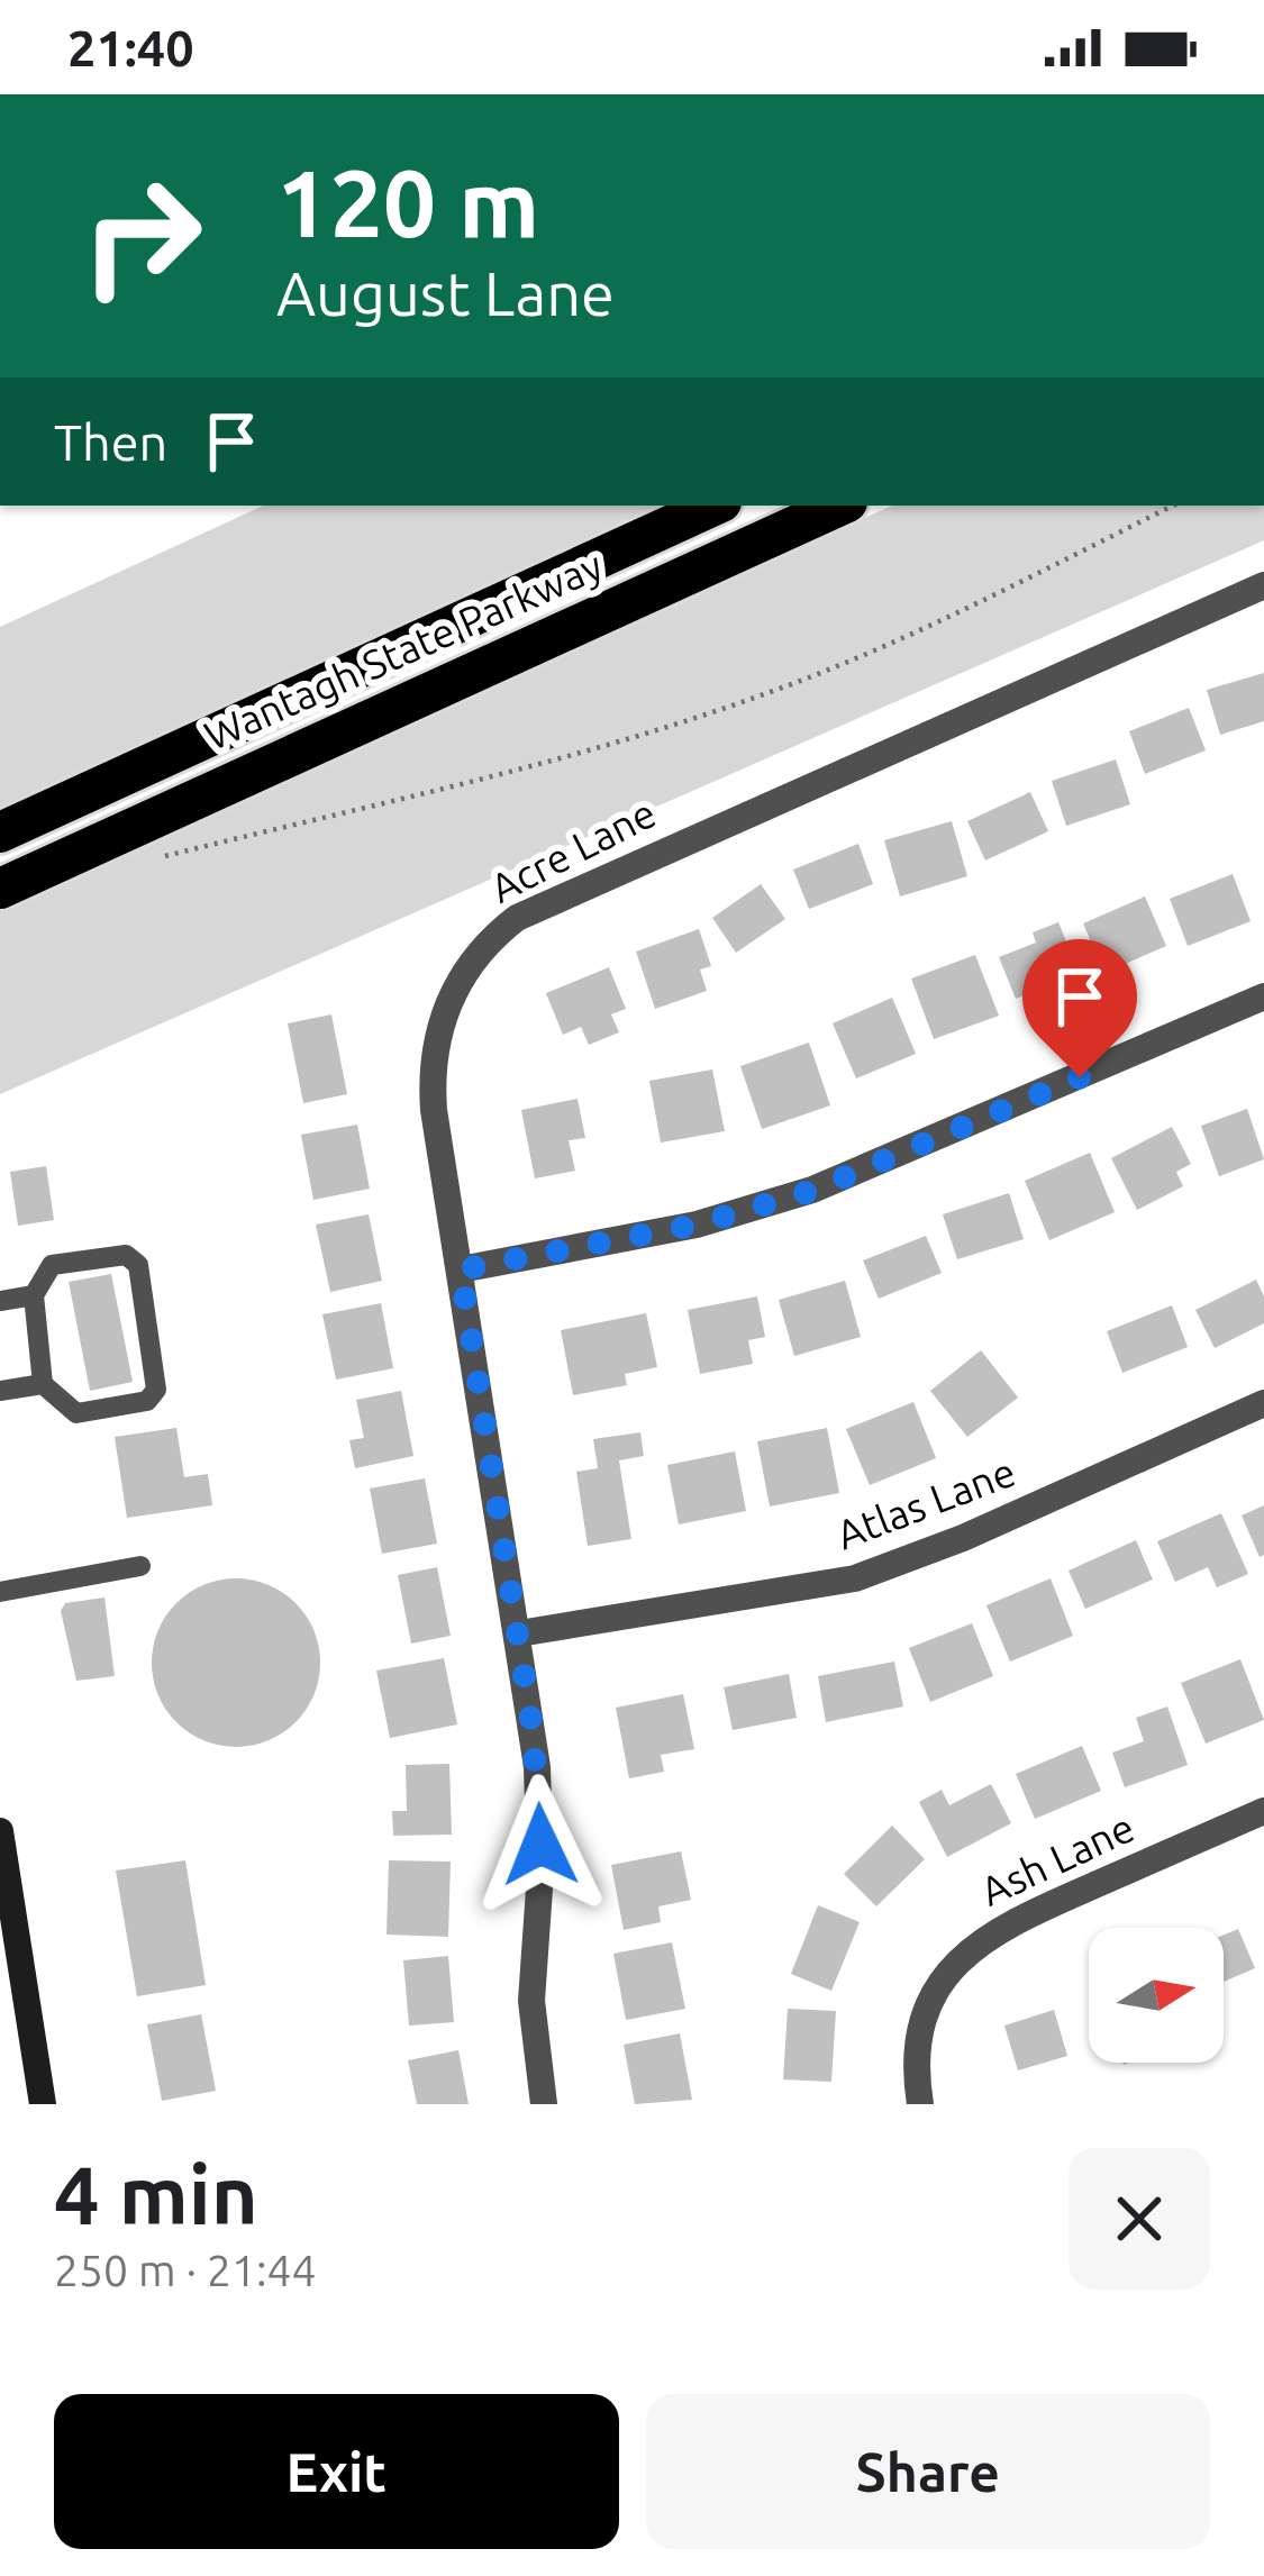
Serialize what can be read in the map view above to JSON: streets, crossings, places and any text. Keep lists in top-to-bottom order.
{
  "streets": {
    "highway": ["Wantagh State Parkway"],
    "street": ["Acre Lane", "Atlas Lane", "Ash Lane"]
  },
  "crossings": [
    ["Acre Lane", "Atlas Lane"]
  ],
  "north": "right",
  "page": {
    "status": "21:40",
    "turn": ["120 m", "August Lane"],
    "then": "Then",
    "heading": ["4 min", "250 m · 21:44"],
    "buttons": ["Exit", "Share"]
  }
}
